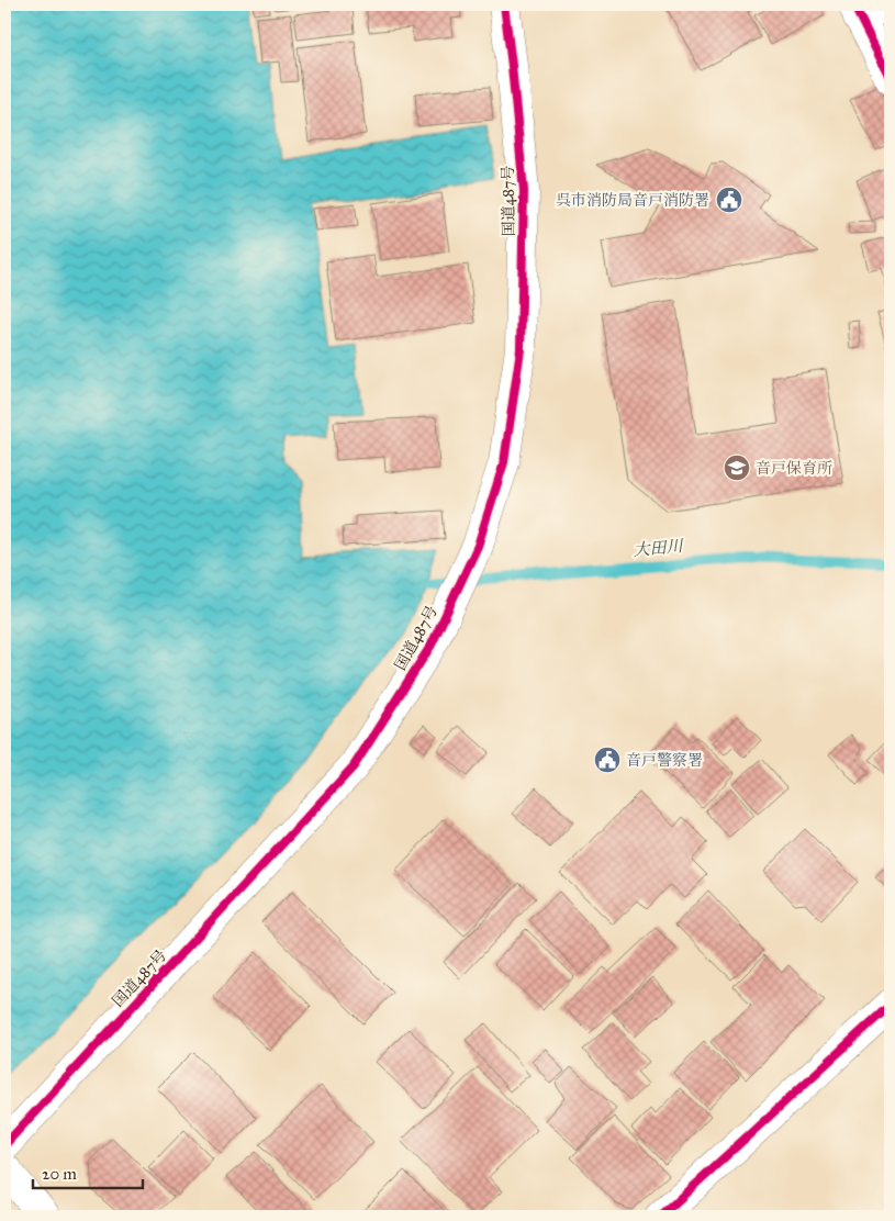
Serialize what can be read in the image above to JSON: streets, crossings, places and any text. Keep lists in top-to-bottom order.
{
  "streets": {
    "main road": ["国道487号"]
  },
  "water": ["大田川"],
  "places": {
    "public building": ["呉市消防局音戸消防署", "音戸警察署"],
    "school or university": ["音戸保育所"]
  },
  "scale_bar": "20 m"
}
